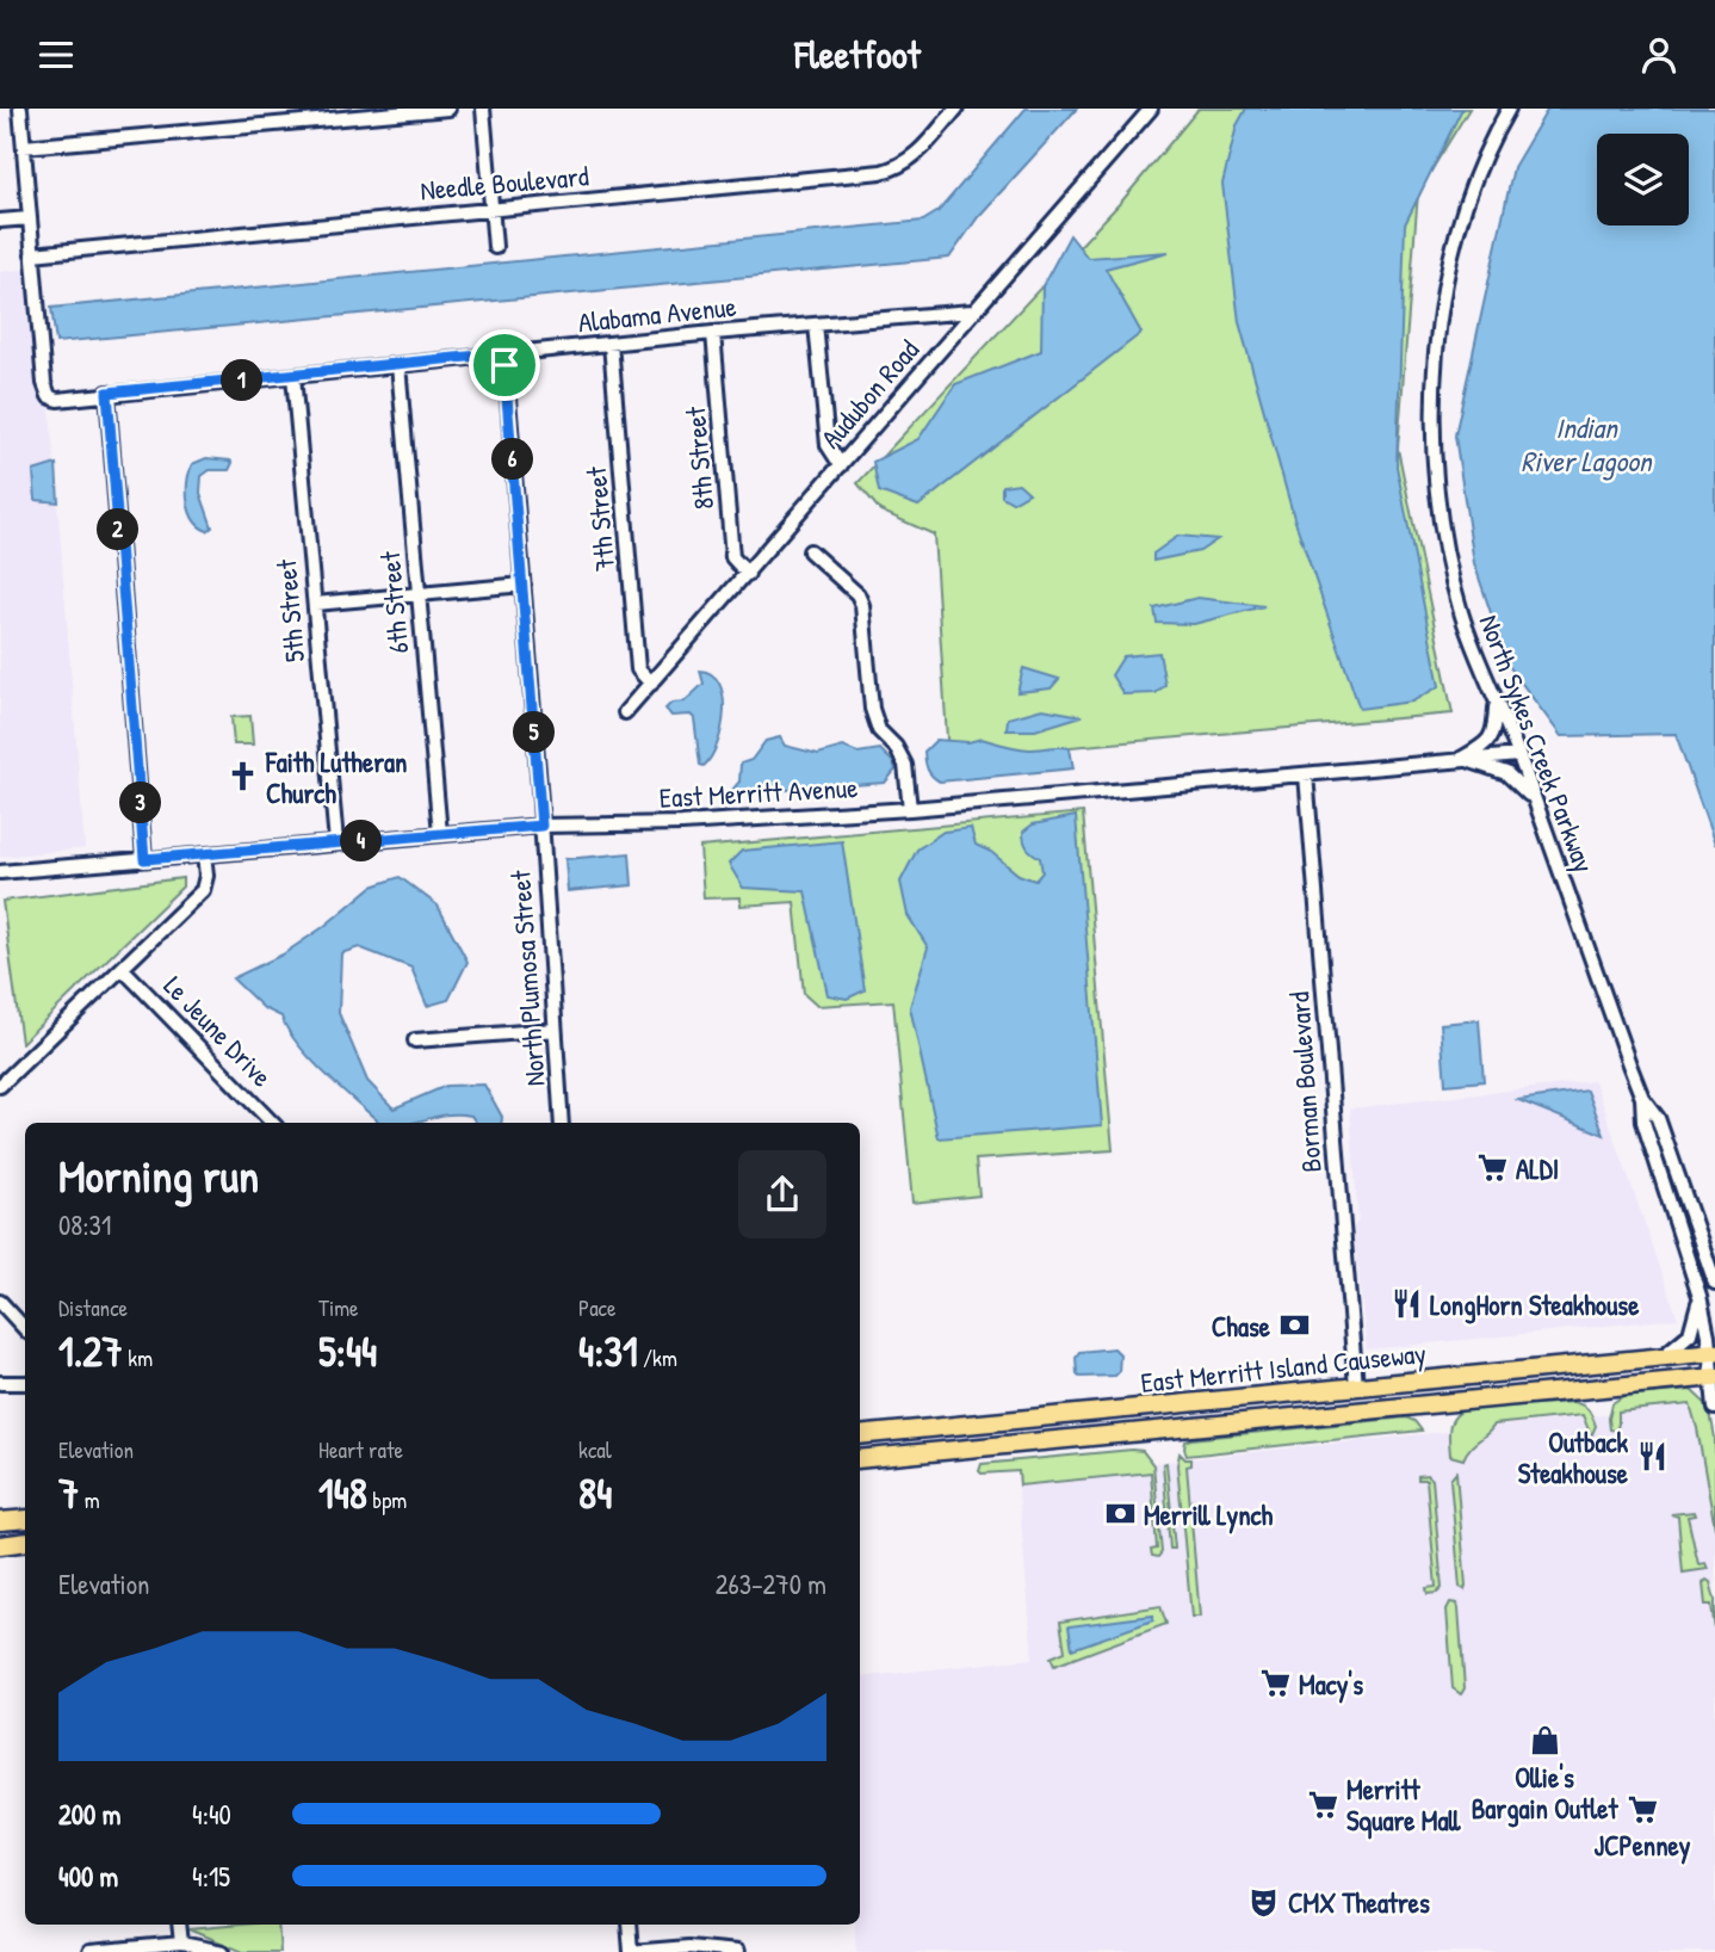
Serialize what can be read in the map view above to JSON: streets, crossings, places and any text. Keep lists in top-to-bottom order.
{
  "streets": {
    "main road": ["East Merritt Island Causeway"],
    "street": [
      "Needle Boulevard",
      "Alabama Avenue",
      "Audubon Road",
      "8th Street",
      "7th Street",
      "6th Street",
      "5th Street",
      "North Sykes Creek Parkway",
      "East Merritt Avenue",
      "North Plumosa Street",
      "Le Jeune Drive",
      "Borman Boulevard"
    ]
  },
  "crossings": [
    ["Needle Boulevard", "Alabama Avenue"],
    ["Alabama Avenue", "Audubon Road"],
    ["Alabama Avenue", "8th Street"],
    ["Alabama Avenue", "7th Street"],
    ["Alabama Avenue", "6th Street"],
    ["Alabama Avenue", "5th Street"],
    ["Alabama Avenue", "North Plumosa Street"],
    ["Audubon Road", "8th Street"],
    ["Audubon Road", "7th Street"],
    ["6th Street", "East Merritt Avenue"],
    ["5th Street", "East Merritt Avenue"],
    ["North Sykes Creek Parkway", "East Merritt Avenue"],
    ["East Merritt Avenue", "North Plumosa Street"],
    ["East Merritt Avenue", "Borman Boulevard"],
    ["Borman Boulevard", "East Merritt Island Causeway"]
  ],
  "water": ["Indian River Lagoon"],
  "places": {
    "church": ["Faith Lutheran Church"],
    "supermarket": [
      "ALDI",
      "Macy's",
      "Merritt Square Mall",
      "JCPenney"
    ],
    "restaurant": ["LongHorn Steakhouse", "Outback Steakhouse"],
    "bank": ["Chase", "Merrill Lynch"],
    "shop": ["Ollie's Bargain Outlet"],
    "theatre": ["CMX Theatres"]
  },
  "page": {
    "header": "Fleetfoot",
    "pins": [
      "1",
      "6",
      "2",
      "5",
      "3",
      "4"
    ],
    "heading": ["Morning run", "08:31"],
    "stats": [
      ["Distance", "1.27 km"],
      ["Time", "5:44"],
      ["Pace", "4:31 /km"],
      ["Elevation", "7 m"],
      ["Heart rate", "148 bpm"],
      ["kcal", "84"]
    ],
    "chart": ["Elevation", "263–270 m"],
    "list": [
      {
        "name": "200 m",
        "note": "4:40"
      },
      {
        "name": "400 m",
        "note": "4:15"
      }
    ]
  }
}
